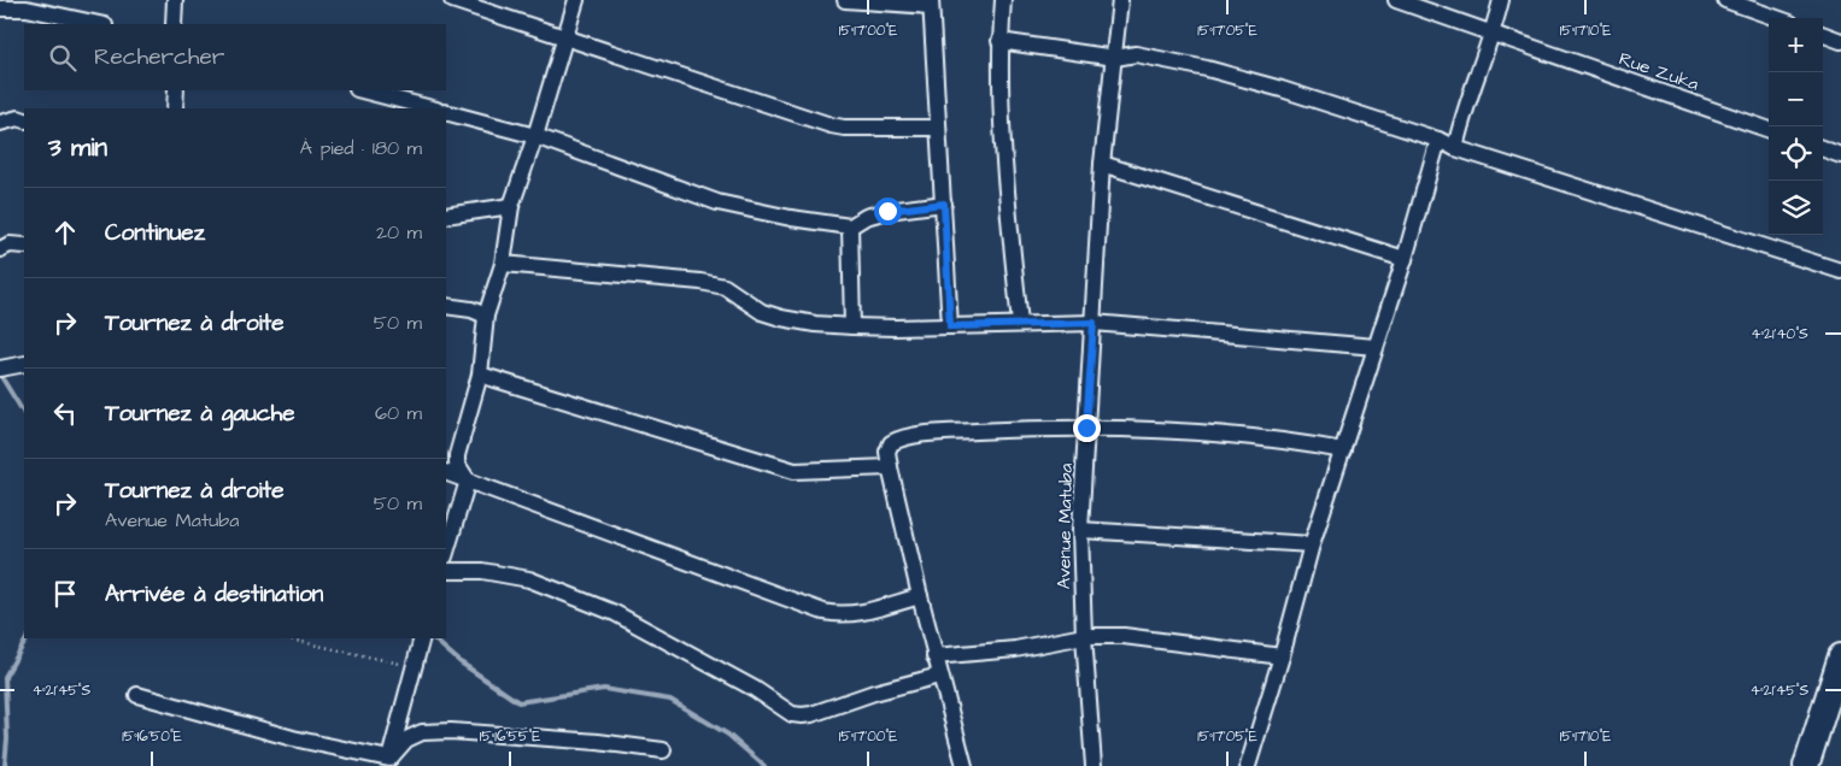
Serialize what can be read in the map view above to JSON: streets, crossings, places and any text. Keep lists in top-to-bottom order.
{
  "streets": {
    "street": ["Rue Zuka", "Avenue Matuba"]
  },
  "page": {
    "map_buttons": ["+", "−"],
    "search": "Rechercher",
    "heading": ["3 min", "À pied · 180 m"],
    "list": [
      ["Continuez", "20 m"],
      ["Tournez à droite", "50 m"],
      ["Tournez à gauche", "60 m"],
      ["Tournez à droite", "Avenue Matuba", "50 m"],
      "Arrivée à destination"
    ]
  },
  "coordinates": [
    "15°17'00\"E",
    "15°17'05\"E",
    "15°17'10\"E",
    "4°21'40\"S",
    "4°21'45\"S",
    "15°16'50\"E",
    "15°16'55\"E"
  ]
}
